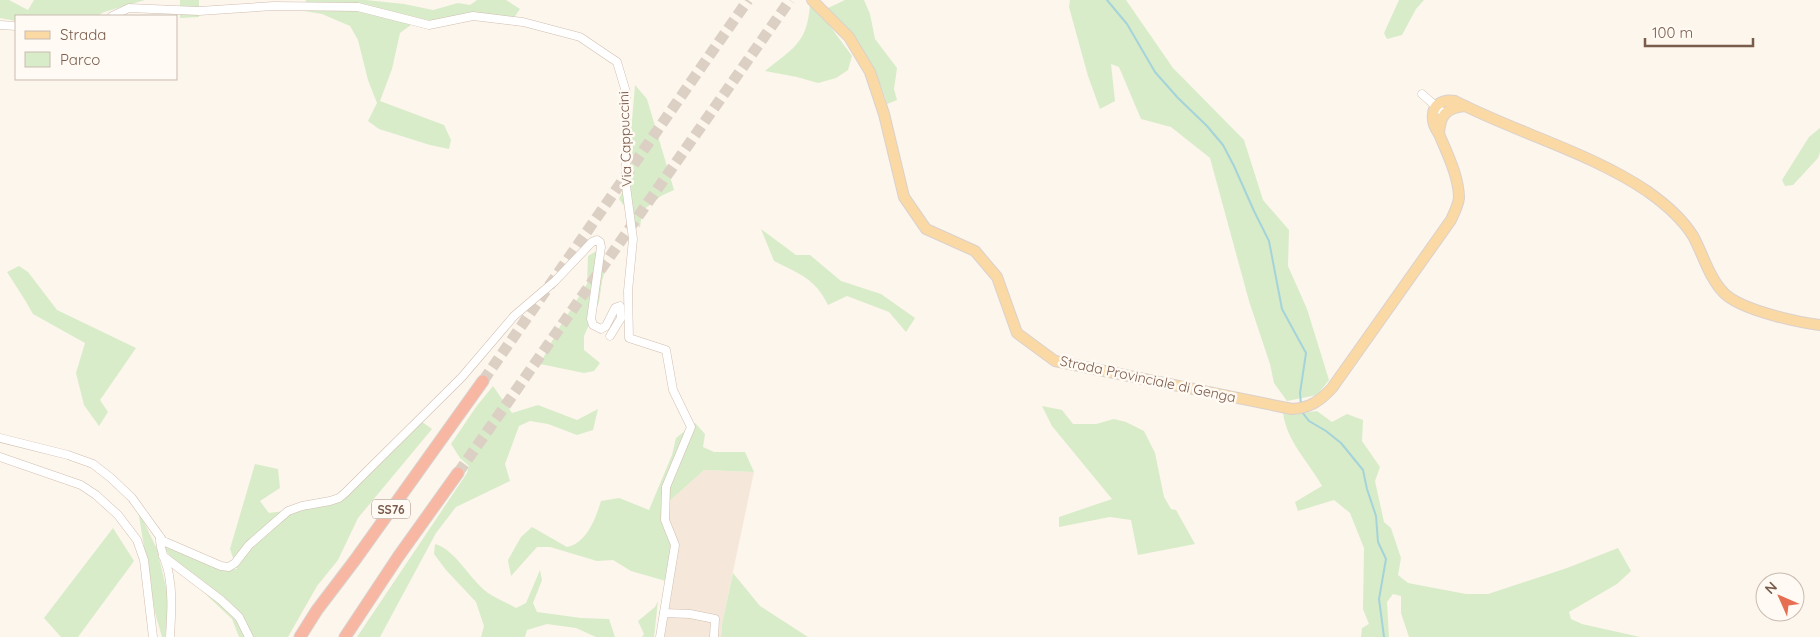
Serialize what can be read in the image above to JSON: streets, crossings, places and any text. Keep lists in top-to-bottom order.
{
  "streets": {
    "highway": ["SS76"],
    "main road": ["Strada Provinciale di Genga"],
    "street": ["Via Cappuccini"]
  },
  "legend": ["Strada", "Parco"],
  "scale_bar": "100 m",
  "north": "top left"
}
